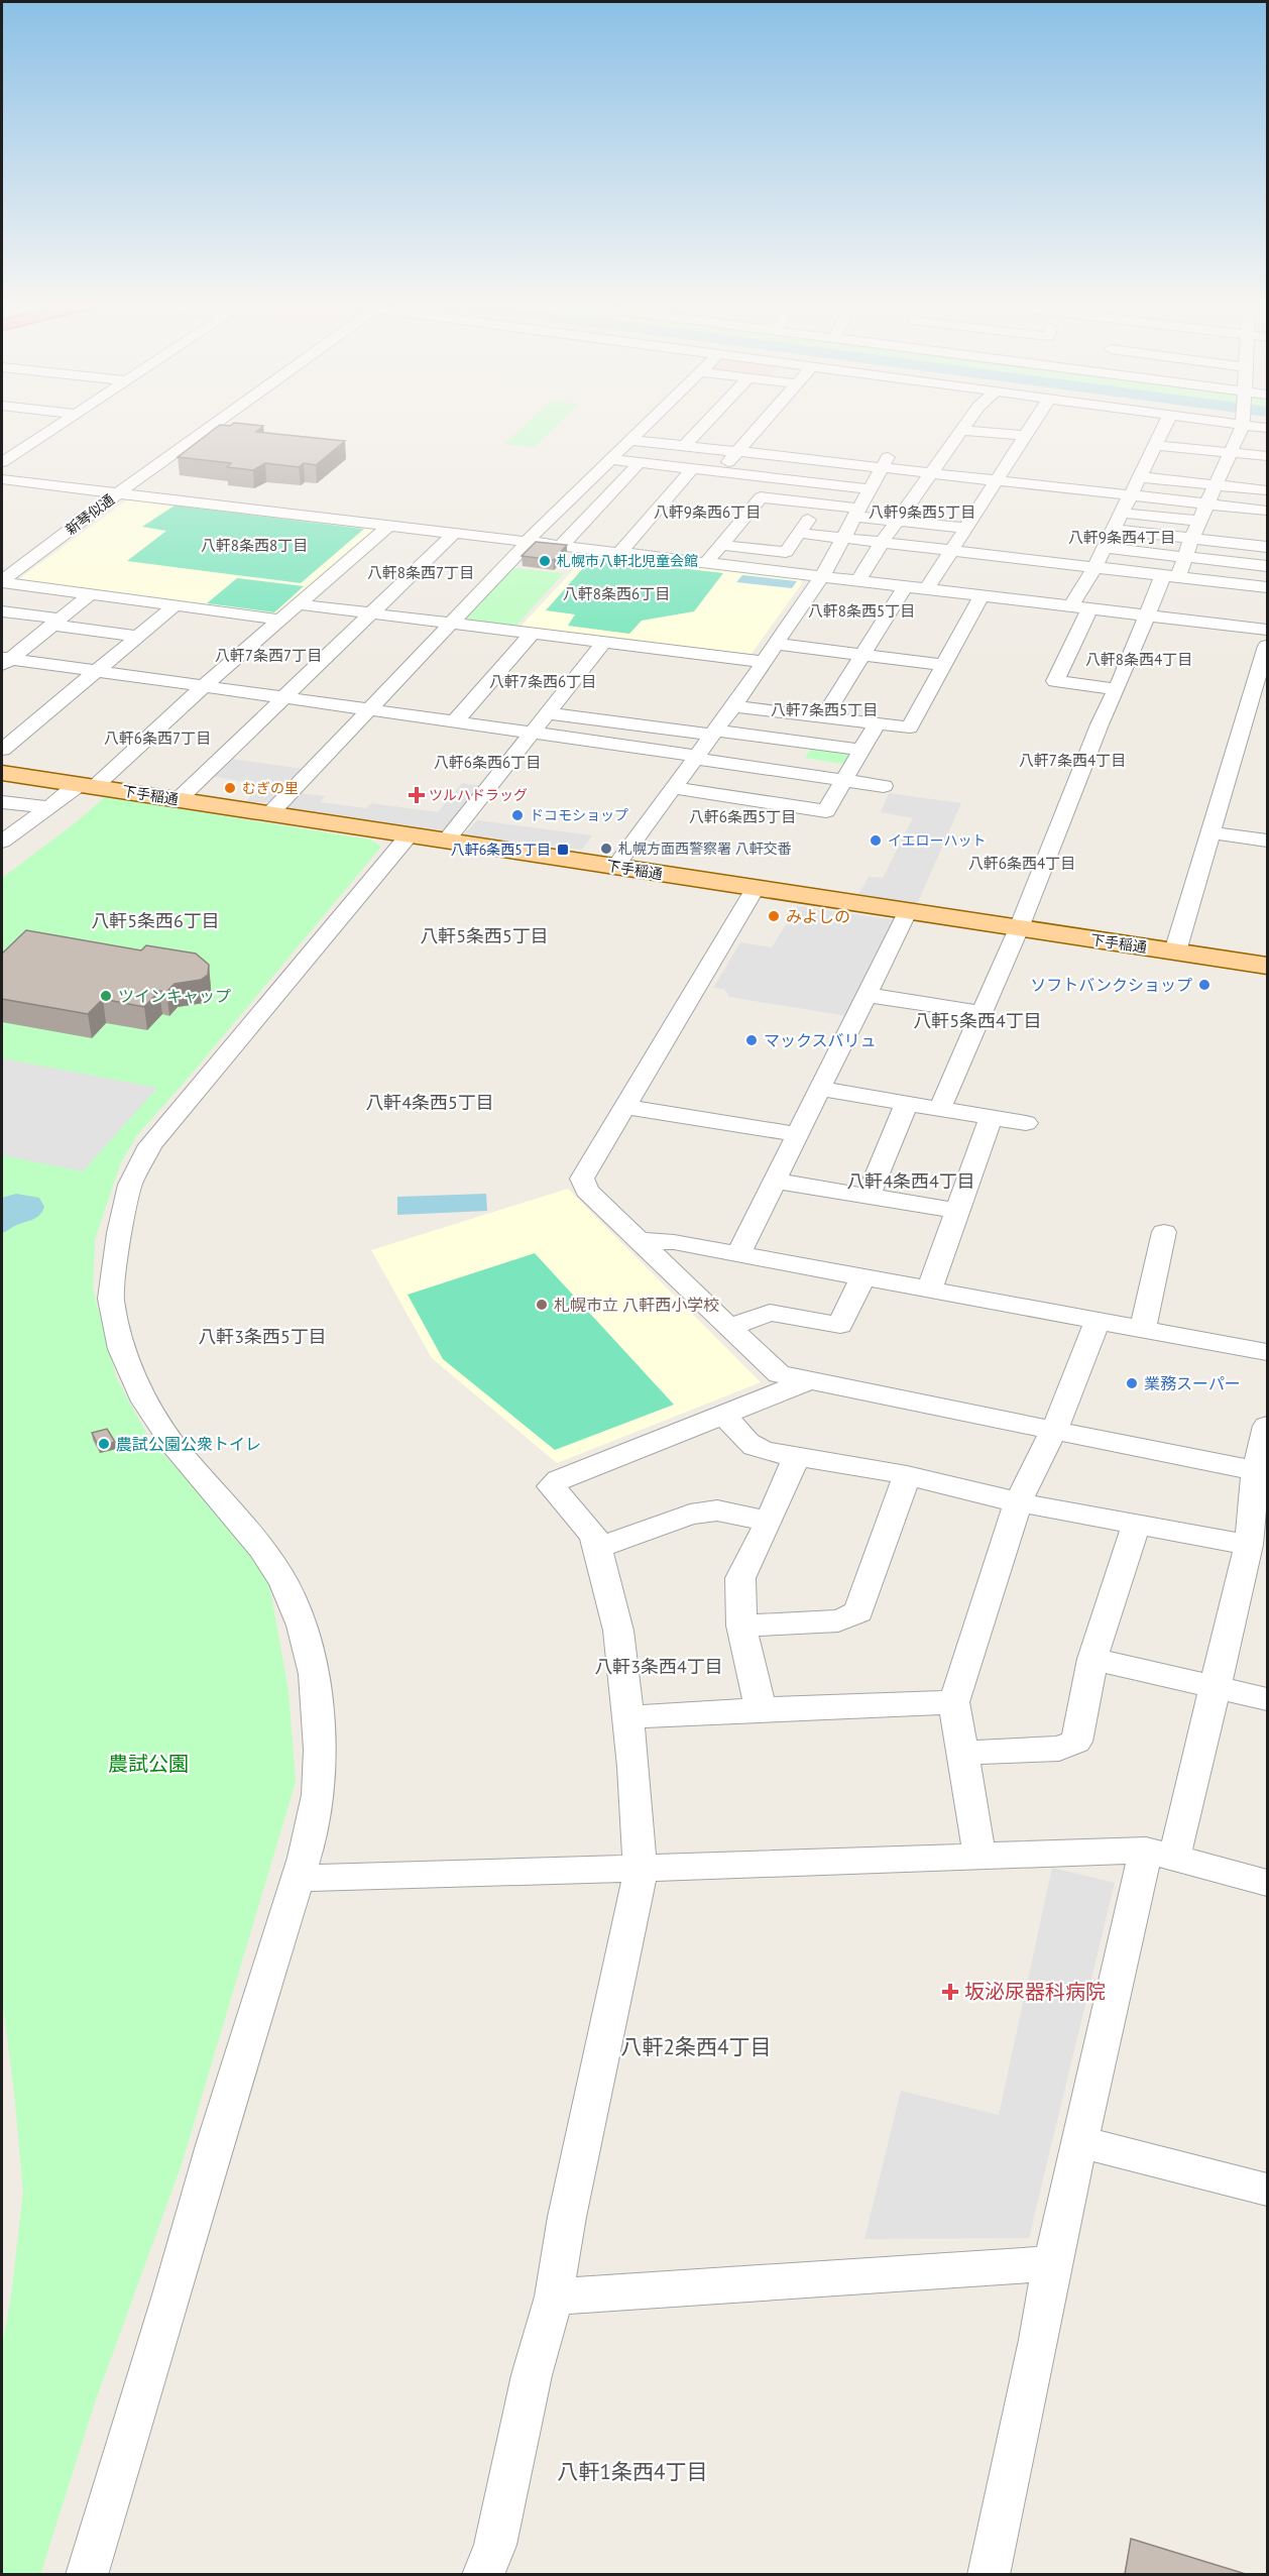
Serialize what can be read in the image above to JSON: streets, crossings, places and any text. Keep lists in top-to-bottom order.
{
  "streets": {
    "main road": ["下手稲通"],
    "street": ["新琴似通"]
  },
  "districts": [
    "八軒9条西6丁目",
    "八軒9条西5丁目",
    "八軒9条西4丁目",
    "八軒8条西8丁目",
    "八軒8条西7丁目",
    "八軒8条西6丁目",
    "八軒8条西5丁目",
    "八軒7条西7丁目",
    "八軒8条西4丁目",
    "八軒7条西6丁目",
    "八軒7条西5丁目",
    "八軒6条西7丁目",
    "八軒7条西4丁目",
    "八軒6条西6丁目",
    "八軒6条西5丁目",
    "八軒6条西4丁目",
    "八軒5条西6丁目",
    "八軒5条西5丁目",
    "八軒5条西4丁目",
    "八軒4条西5丁目",
    "八軒4条西4丁目",
    "八軒3条西5丁目",
    "八軒3条西4丁目",
    "八軒2条西4丁目",
    "八軒1条西4丁目"
  ],
  "parks": ["農試公園"],
  "places": {
    "other": [
      "札幌市八軒北児童会館",
      "むぎの里",
      "ドコモショップ",
      "イエローハット",
      "札幌方面西警察署 八軒交番",
      "みよしの",
      "ソフトバンクショップ",
      "ツインキャップ",
      "マックスバリュ",
      "札幌市立 八軒西小学校",
      "業務スーパー",
      "農試公園公衆トイレ"
    ],
    "health": ["ツルハドラッグ", "坂泌尿器科病院"],
    "transit": ["八軒6条西5丁目"]
  }
}
